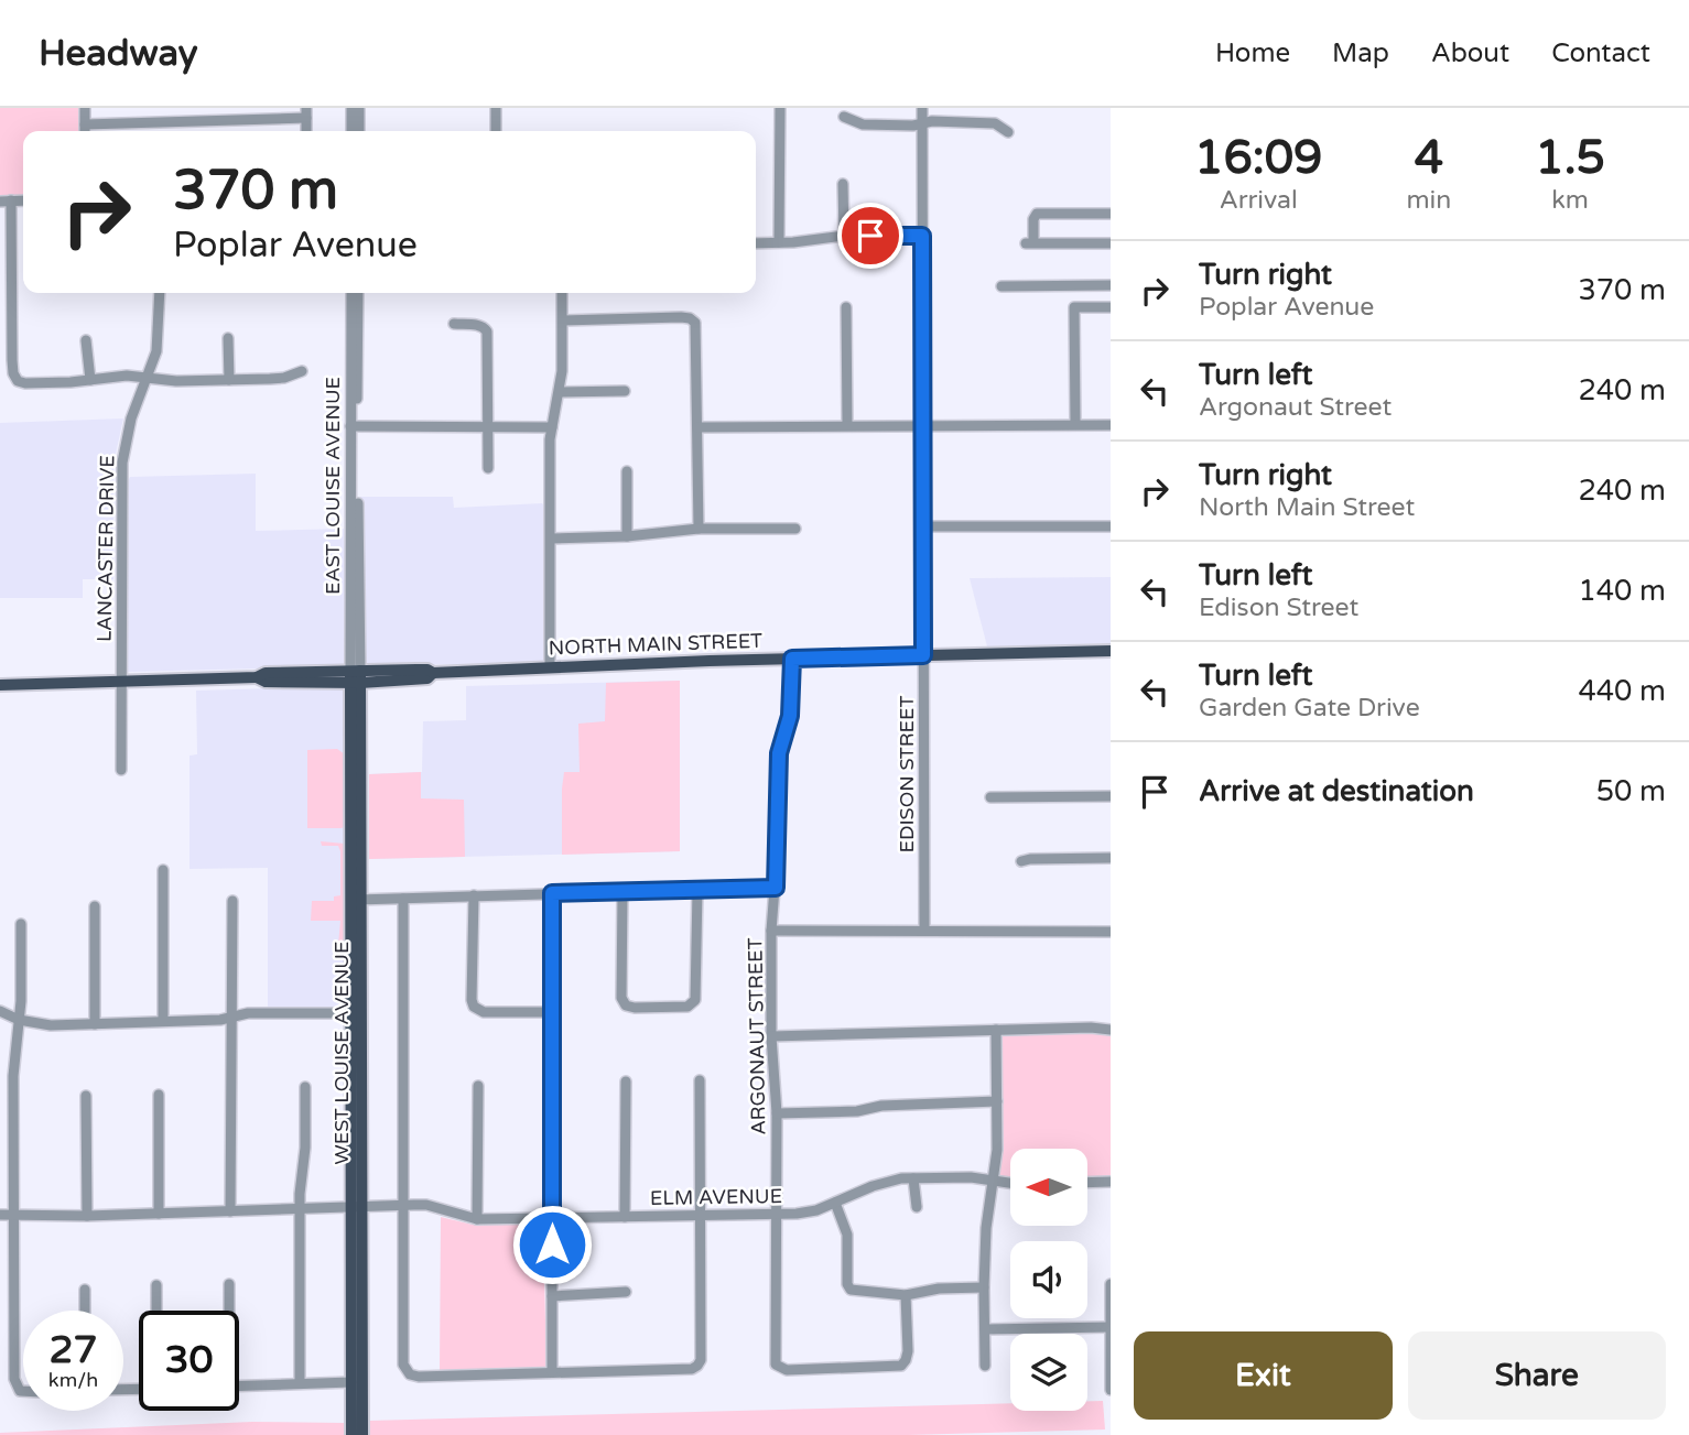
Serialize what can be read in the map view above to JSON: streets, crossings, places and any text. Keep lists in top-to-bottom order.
{
  "streets": {
    "main road": ["NORTH MAIN STREET", "WEST LOUISE AVENUE"],
    "street": [
      "EAST LOUISE AVENUE",
      "LANCASTER DRIVE",
      "EDISON STREET",
      "ARGONAUT STREET",
      "ELM AVENUE"
    ]
  },
  "crossings": [
    ["EAST LOUISE AVENUE", "NORTH MAIN STREET"],
    ["EAST LOUISE AVENUE", "WEST LOUISE AVENUE"],
    ["LANCASTER DRIVE", "NORTH MAIN STREET"],
    ["NORTH MAIN STREET", "EDISON STREET"],
    ["NORTH MAIN STREET", "ARGONAUT STREET"],
    ["NORTH MAIN STREET", "WEST LOUISE AVENUE"],
    ["ARGONAUT STREET", "ELM AVENUE"],
    ["WEST LOUISE AVENUE", "ELM AVENUE"]
  ],
  "north": "left",
  "page": {
    "header": "Headway",
    "nav": [
      "Home",
      "Map",
      "About",
      "Contact"
    ],
    "eta": [
      "16:09",
      "Arrival",
      "4",
      "min",
      "1.5",
      "km"
    ],
    "turn": ["370 m", "Poplar Avenue"],
    "list": [
      {
        "name": "Turn right",
        "note": "Poplar Avenue",
        "value": "370 m"
      },
      {
        "name": "Turn left",
        "note": "Argonaut Street",
        "value": "240 m"
      },
      {
        "name": "Turn right",
        "note": "North Main Street",
        "value": "240 m"
      },
      {
        "name": "Turn left",
        "note": "Edison Street",
        "value": "140 m"
      },
      {
        "name": "Turn left",
        "note": "Garden Gate Drive",
        "value": "440 m"
      },
      {
        "name": "Arrive at destination",
        "value": "50 m"
      }
    ],
    "speed": "27 km/h",
    "limit": "30",
    "buttons": ["Exit", "Share"]
  }
}
